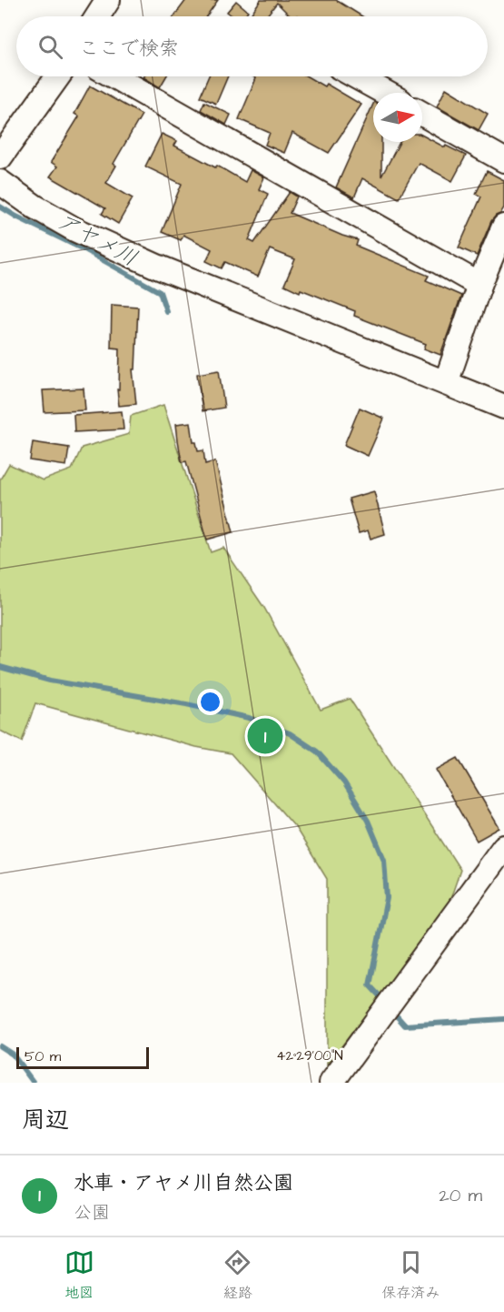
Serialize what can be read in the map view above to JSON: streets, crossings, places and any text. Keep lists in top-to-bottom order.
{
  "water": ["アヤメ川"],
  "scale_bar": "50 m",
  "north": "right",
  "page": {
    "search": "ここで検索",
    "pins": "1",
    "scale": "50 m",
    "heading": "周辺",
    "list": [
      {
        "mark": "1",
        "name": "水車・アヤメ川自然公園",
        "note": "公園",
        "value": "20 m"
      }
    ],
    "nav": ["地図", "経路", "保存済み"]
  },
  "coordinates": ["42°29'00\"N"]
}
